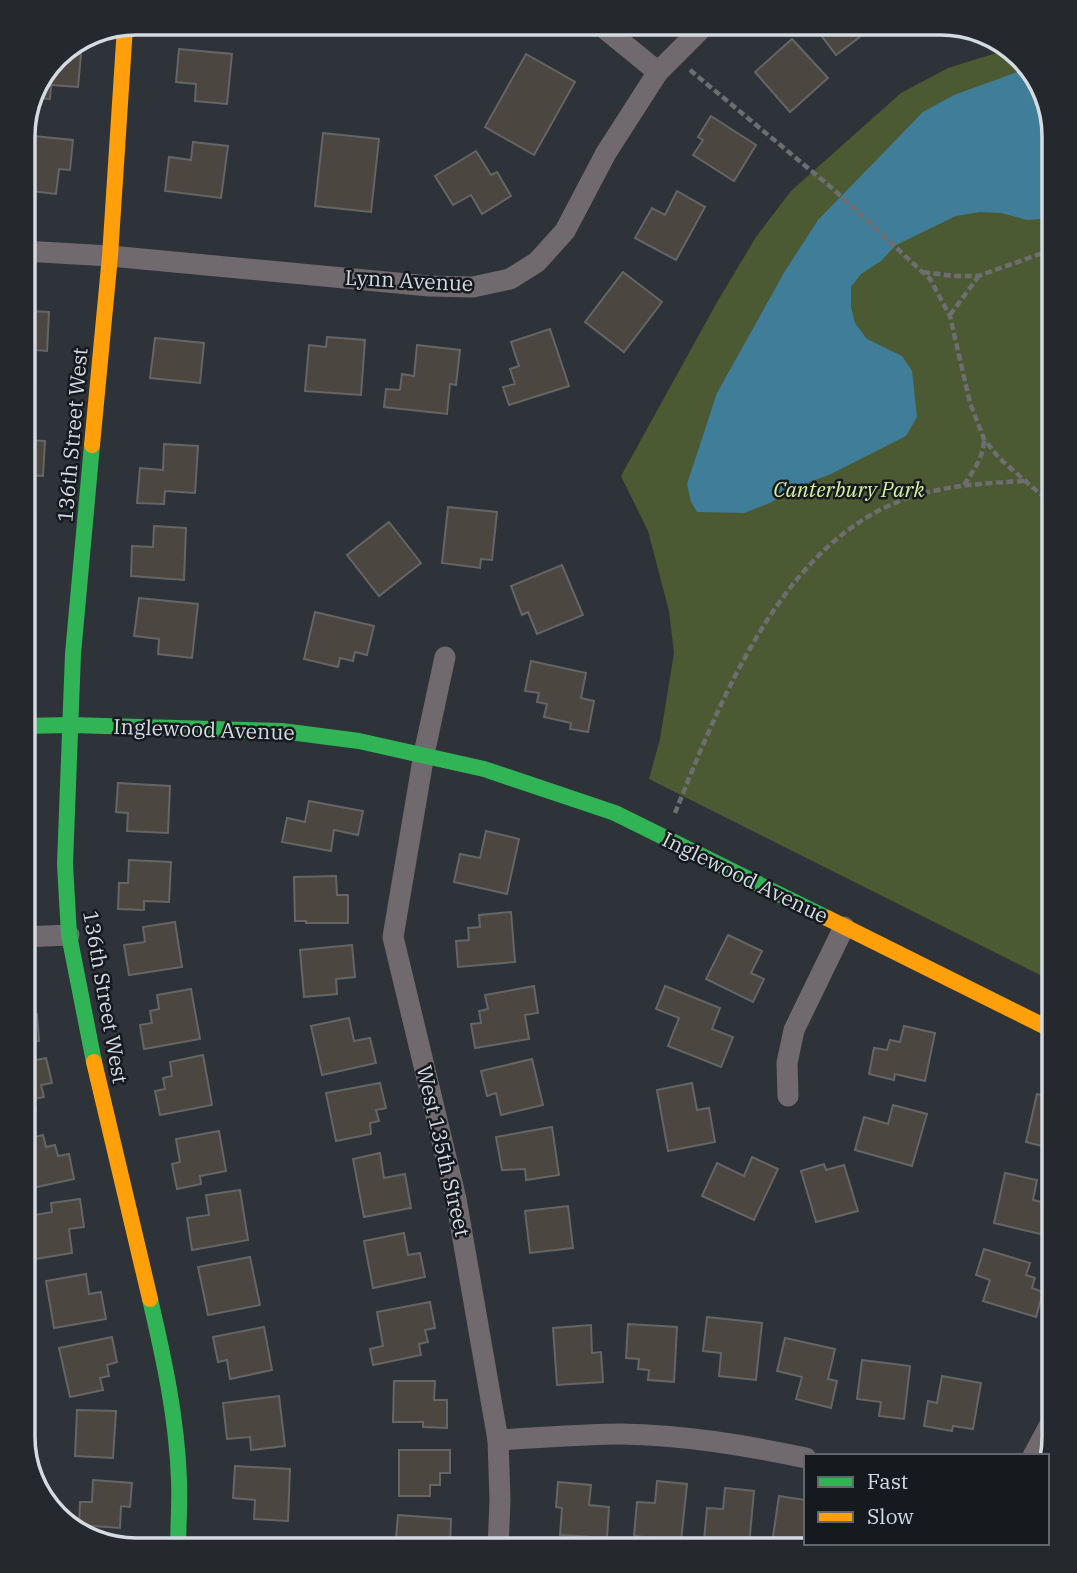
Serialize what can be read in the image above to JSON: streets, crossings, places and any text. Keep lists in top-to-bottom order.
{
  "streets": {
    "street": [
      "Lynn Avenue",
      "136th Street West",
      "Inglewood Avenue",
      "West 135th Street"
    ]
  },
  "crossings": [
    ["Lynn Avenue", "136th Street West"],
    ["136th Street West", "Inglewood Avenue"],
    ["Inglewood Avenue", "West 135th Street"]
  ],
  "parks": ["Canterbury Park"],
  "legend": ["Fast", "Slow"]
}
